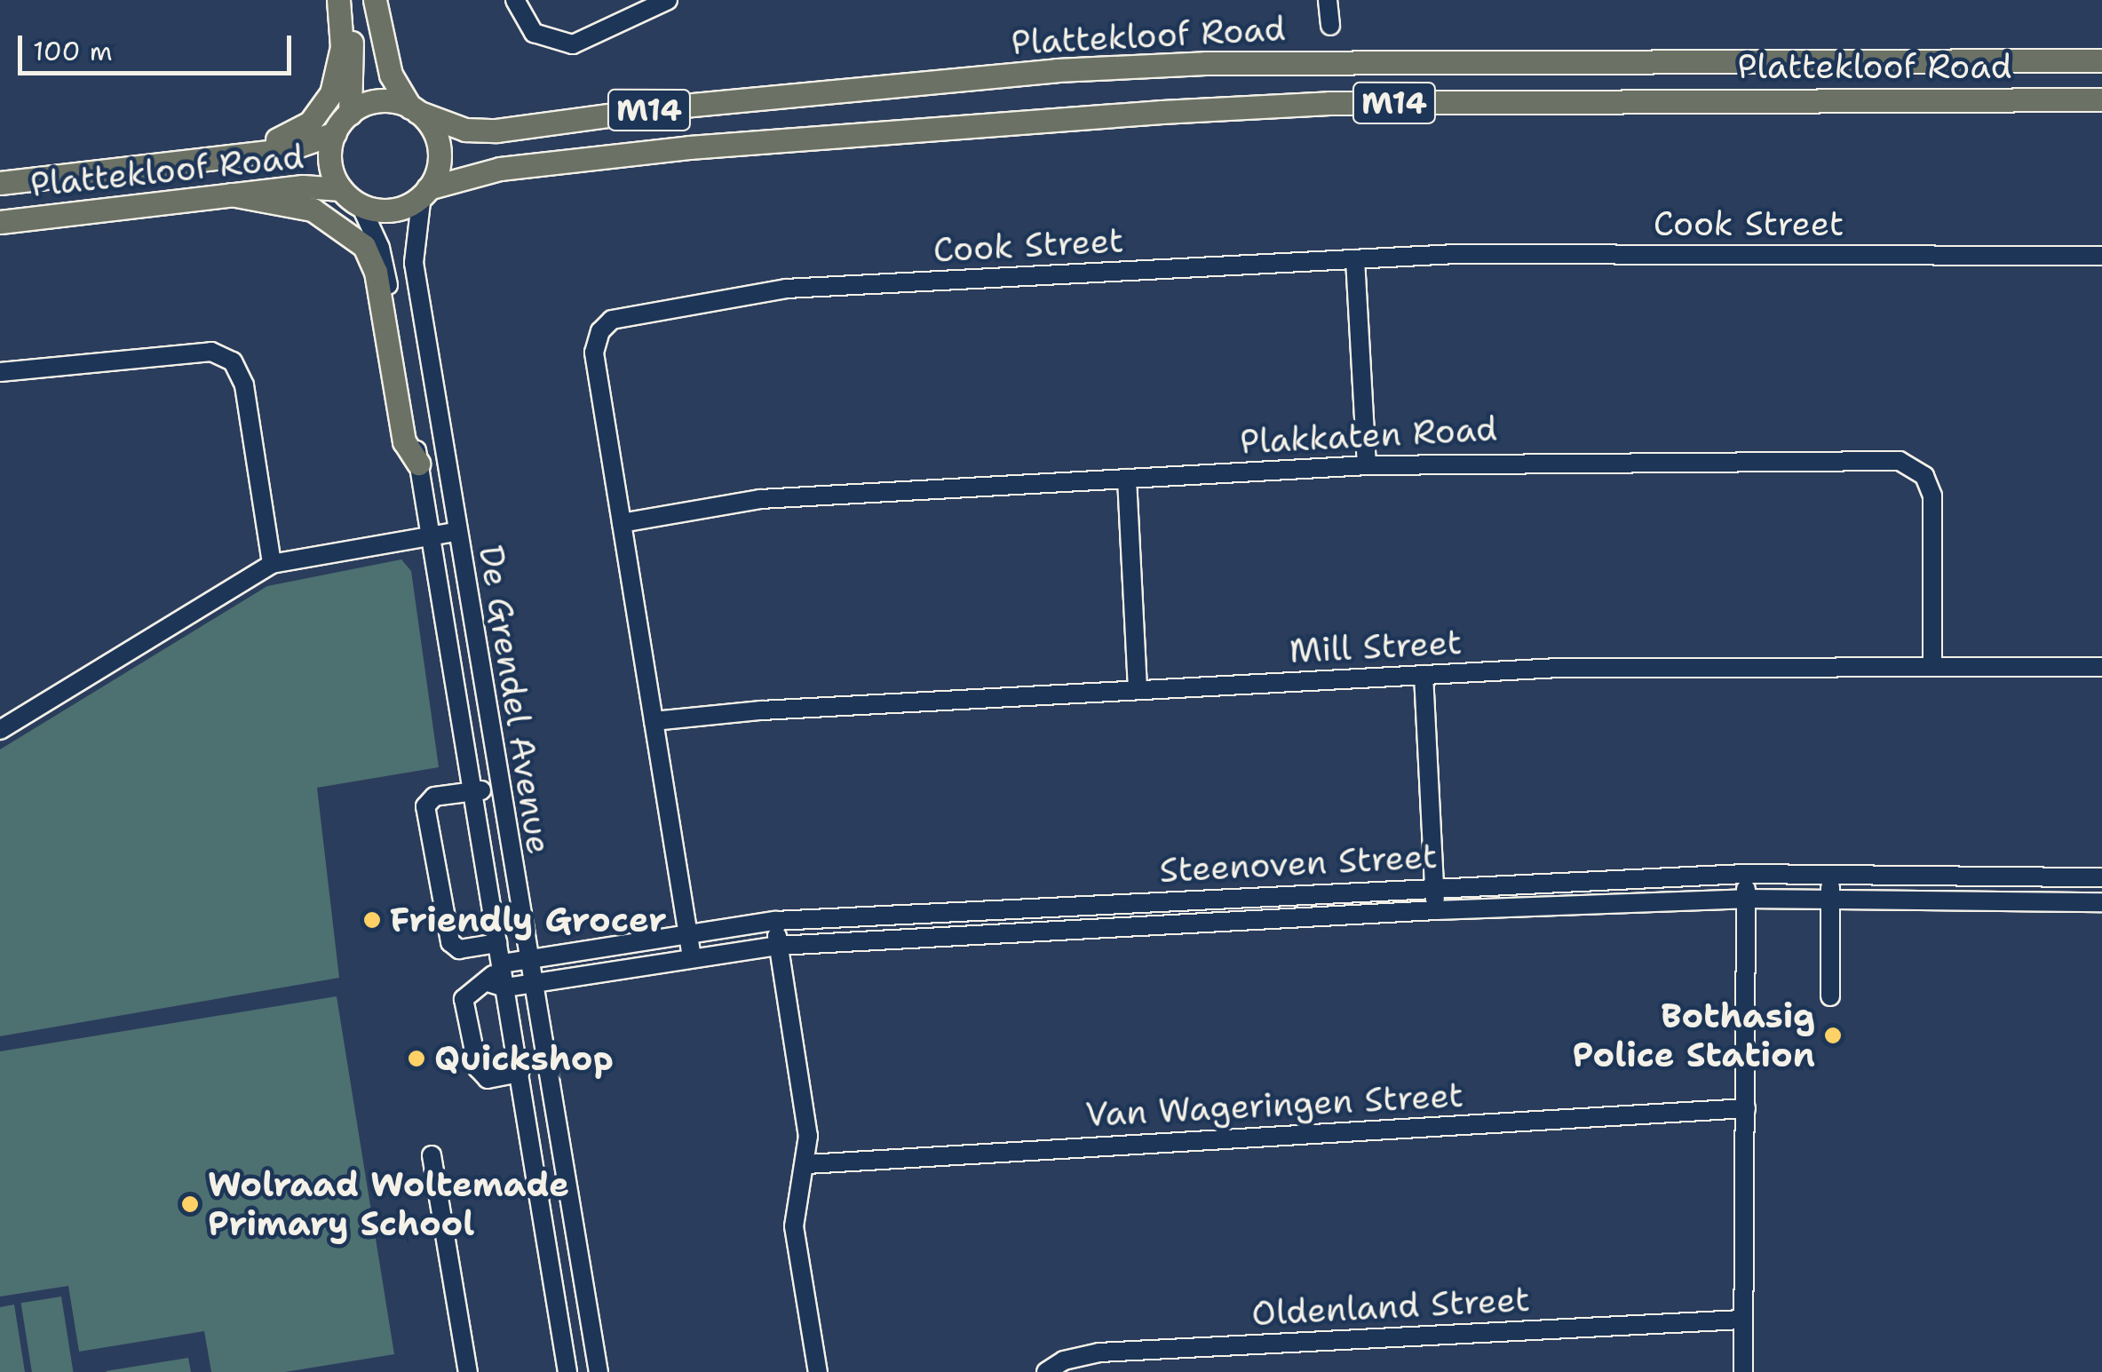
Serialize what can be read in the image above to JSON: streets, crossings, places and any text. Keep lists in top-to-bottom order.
{
  "streets": {
    "main road": ["Plattekloof Road", "M14"],
    "street": [
      "Cook Street",
      "Plakkaten Road",
      "Mill Street",
      "De Grendel Avenue",
      "Steenoven Street",
      "Van Wageringen Street",
      "Oldenland Street"
    ]
  },
  "crossings": [
    ["Plattekloof Road", "De Grendel Avenue"],
    ["Cook Street", "Plakkaten Road"],
    ["Cook Street", "Mill Street"],
    ["Cook Street", "Steenoven Street"],
    ["Plakkaten Road", "Mill Street"],
    ["De Grendel Avenue", "Steenoven Street"]
  ],
  "places": [
    "Friendly Grocer",
    "Bothasig Police Station",
    "Quickshop",
    "Wolraad Woltemade Primary School"
  ],
  "scale_bar": "100 m"
}
